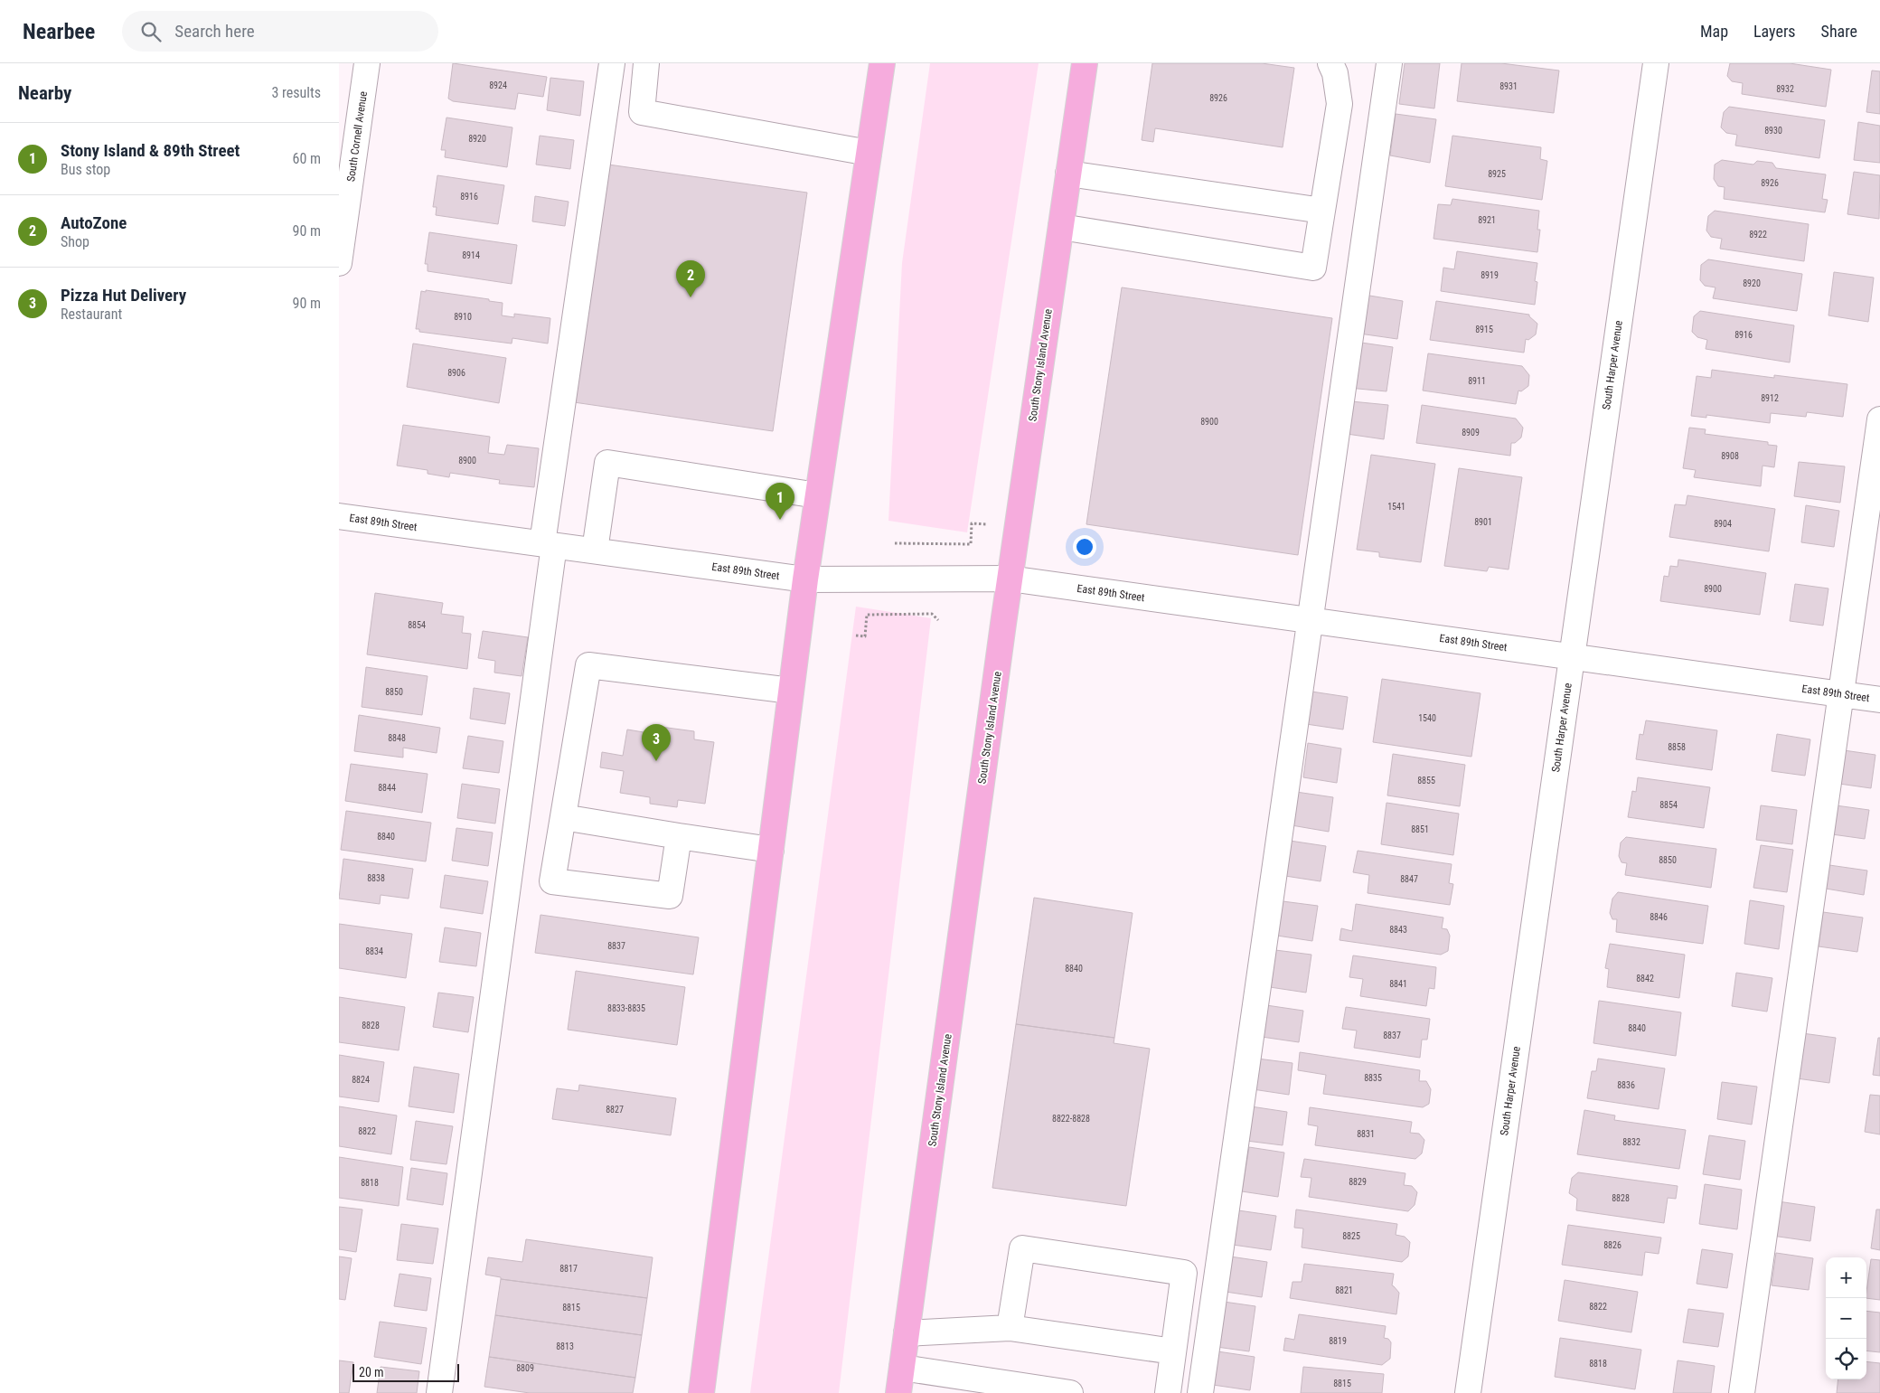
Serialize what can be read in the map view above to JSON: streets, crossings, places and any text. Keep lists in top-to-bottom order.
{
  "streets": {
    "highway": ["South Stony Island Avenue"],
    "street": ["South Cornell Avenue", "South Harper Avenue", "East 89th Street"]
  },
  "crossings": [
    ["South Stony Island Avenue", "East 89th Street"],
    ["South Harper Avenue", "East 89th Street"]
  ],
  "house_numbers": [
    "8924",
    "8931",
    "8932",
    "8926",
    "8930",
    "8920",
    "8925",
    "8926",
    "8916",
    "8921",
    "8922",
    "8914",
    "8919",
    "8920",
    "8910",
    "8915",
    "8916",
    "8906",
    "8911",
    "8912",
    "8900",
    "8909",
    "8908",
    "8900",
    "1541",
    "8901",
    "8904",
    "8900",
    "8854",
    "8850",
    "1540",
    "8848",
    "8858",
    "8855",
    "8844",
    "8854",
    "8851",
    "8840",
    "8850",
    "8838",
    "8847",
    "8846",
    "8843",
    "8837",
    "8834",
    "8840",
    "8842",
    "8841",
    "8833-8835",
    "8828",
    "8840",
    "8837",
    "8835",
    "8824",
    "8836",
    "8827",
    "8822-8828",
    "8822",
    "8831",
    "8832",
    "8829",
    "8818",
    "8828",
    "8825",
    "8826",
    "8817",
    "8821",
    "8822",
    "8815",
    "8819",
    "8813",
    "8818",
    "8809",
    "8815"
  ],
  "scale_bar": "20 m",
  "page": {
    "header": "Nearbee",
    "search": "Search here",
    "nav": ["Map", "Layers", "Share"],
    "heading": ["Nearby", "3 results"],
    "list": [
      {
        "mark": "1",
        "name": "Stony Island & 89th Street",
        "note": "Bus stop",
        "value": "60 m"
      },
      {
        "mark": "2",
        "name": "AutoZone",
        "note": "Shop",
        "value": "90 m"
      },
      {
        "mark": "3",
        "name": "Pizza Hut Delivery",
        "note": "Restaurant",
        "value": "90 m"
      }
    ],
    "pins": ["2", "1", "3"],
    "map_buttons": ["+", "−"],
    "scale": "20 m"
  }
}
